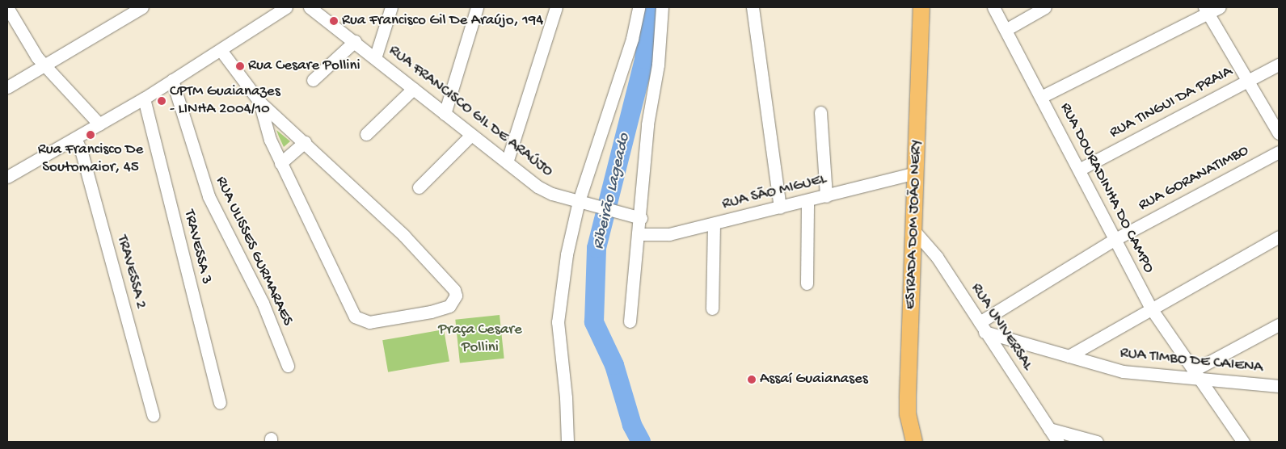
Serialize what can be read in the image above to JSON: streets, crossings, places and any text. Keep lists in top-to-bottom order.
{
  "streets": {
    "main road": ["ESTRADA DOM JOÃO NERY"],
    "street": [
      "RUA TINGUI DA PRAIA",
      "RUA FRANCISCO GIL DE ARAÚJO",
      "RUA GORANATIMBO",
      "RUA DOURADINHA DO CAMPO",
      "RUA SÃO MIGUEL",
      "TRAVESSA 3",
      "RUA ULISSES GURMARAES",
      "TRAVESSA 2",
      "RUA UNIVERSAL",
      "RUA TIMBO DE CAIENA"
    ]
  },
  "crossings": [
    ["RUA TINGUI DA PRAIA", "RUA DOURADINHA DO CAMPO"],
    ["RUA GORANATIMBO", "RUA DOURADINHA DO CAMPO"],
    ["RUA GORANATIMBO", "RUA UNIVERSAL"],
    ["RUA GORANATIMBO", "RUA TIMBO DE CAIENA"],
    ["RUA DOURADINHA DO CAMPO", "RUA TIMBO DE CAIENA"],
    ["RUA SÃO MIGUEL", "ESTRADA DOM JOÃO NERY"],
    ["ESTRADA DOM JOÃO NERY", "RUA UNIVERSAL"],
    ["RUA UNIVERSAL", "RUA TIMBO DE CAIENA"]
  ],
  "water": ["Ribeirão Lageado"],
  "parks": ["Praça Cesare Pollini"],
  "places": [
    "Rua Francisco Gil De Araújo, 194",
    "Rua Cesare Pollini",
    "CPTM Guaianazes - LINHA 2004/10",
    "Rua Francisco De Soutomaior, 45",
    "Assaí Guaianases"
  ]
}
